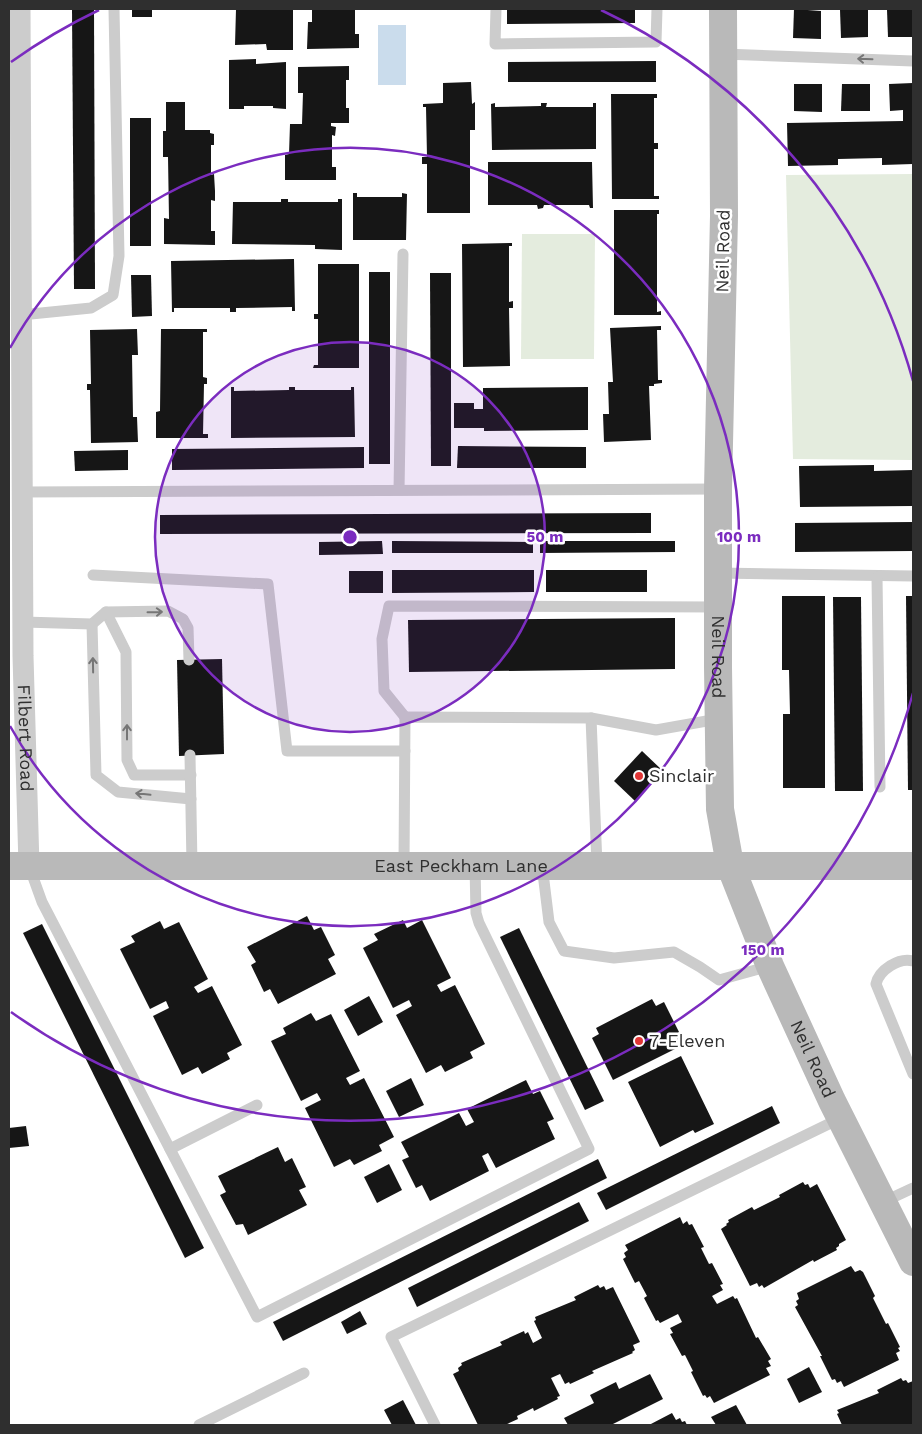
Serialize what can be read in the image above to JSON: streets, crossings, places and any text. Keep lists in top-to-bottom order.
{
  "streets": {
    "street": ["Neil Road", "Filbert Road", "East Peckham Lane"]
  },
  "crossings": [
    ["Neil Road", "East Peckham Lane"],
    ["Filbert Road", "East Peckham Lane"]
  ],
  "places": ["Sinclair", "7-Eleven"],
  "rings": ["50 m", "100 m", "150 m"]
}
